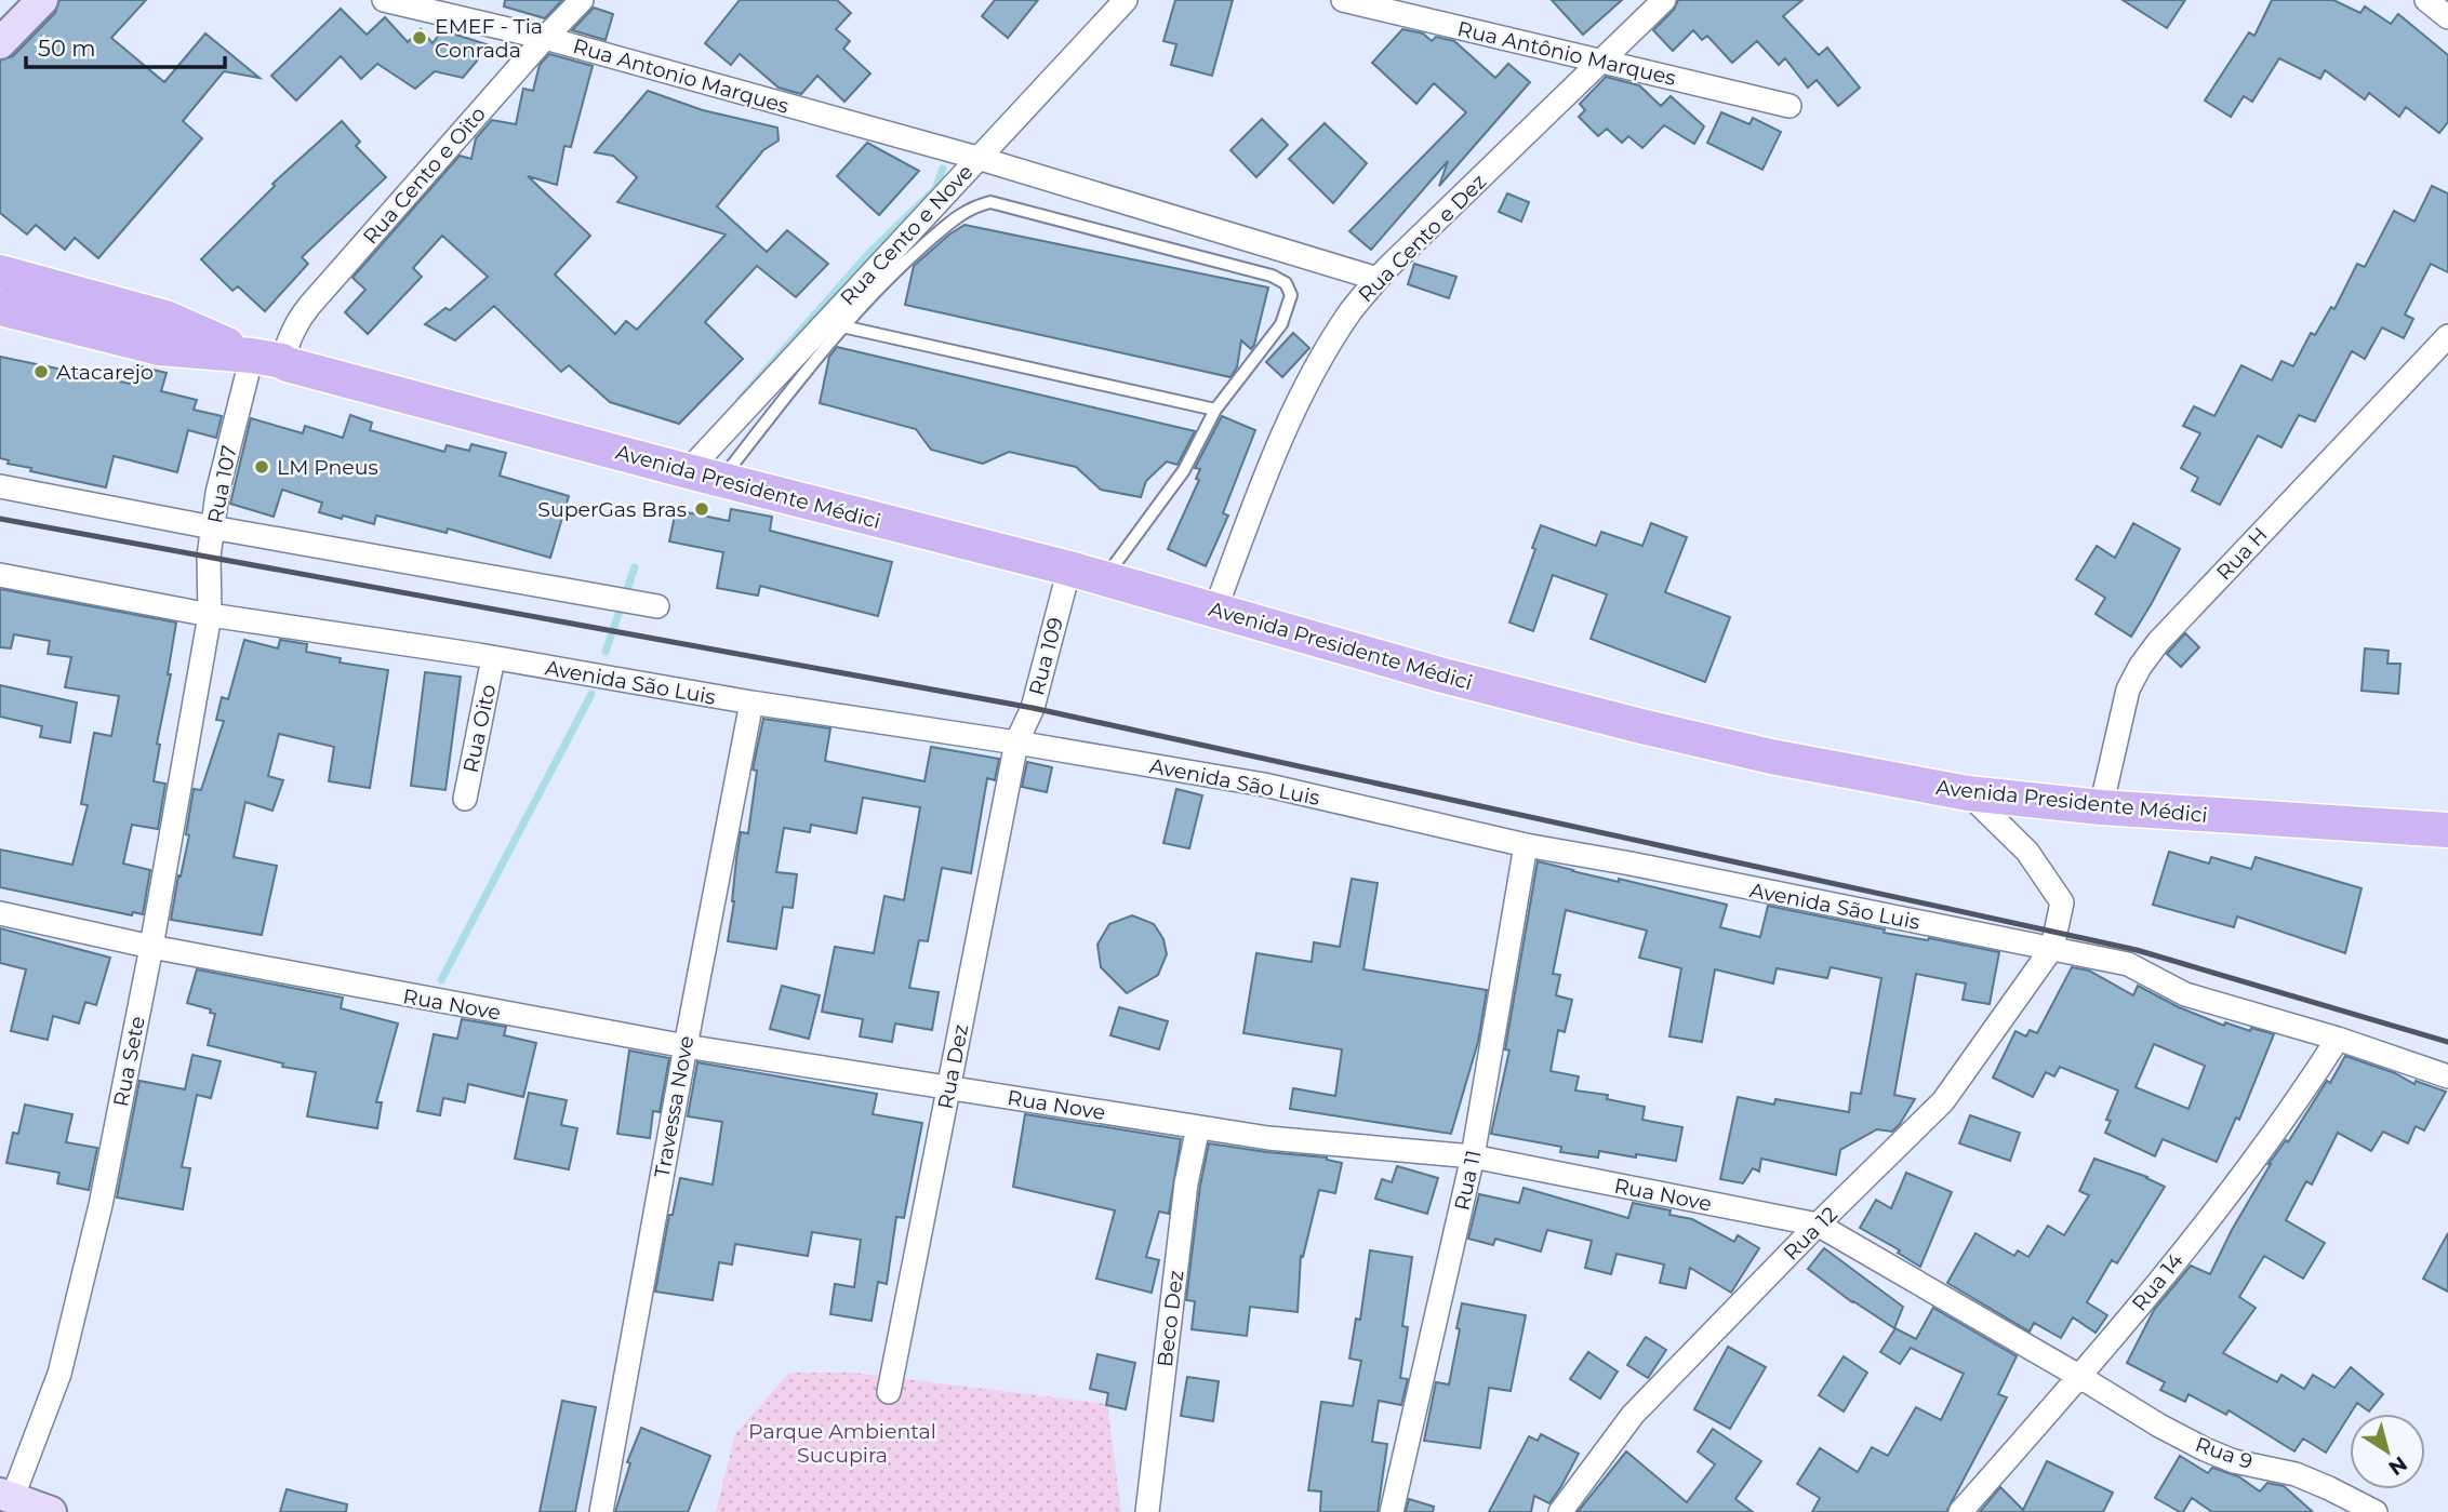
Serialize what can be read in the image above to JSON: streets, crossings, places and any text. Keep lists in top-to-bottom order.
{
  "streets": {
    "main road": ["Avenida Presidente Médici"],
    "street": [
      "Rua Antônio Marques",
      "Rua Antonio Marques",
      "Rua Cento e Oito",
      "Rua Cento e Nove",
      "Rua Cento e Dez",
      "Rua 107",
      "Rua H",
      "Rua 109",
      "Avenida São Luis",
      "Rua Oito",
      "Rua Nove",
      "Rua Sete",
      "Rua Dez",
      "Travessa Nove",
      "Rua 11",
      "Rua 12",
      "Rua 14",
      "Beco Dez",
      "Rua 9"
    ]
  },
  "crossings": [
    ["Rua Antônio Marques", "Rua Cento e Dez"],
    ["Rua Antonio Marques", "Rua Cento e Oito"],
    ["Rua Antonio Marques", "Rua Cento e Nove"],
    ["Rua Antonio Marques", "Rua Cento e Dez"],
    ["Rua Cento e Oito", "Rua 107"],
    ["Rua Cento e Oito", "Avenida Presidente Médici"],
    ["Rua Cento e Nove", "Avenida Presidente Médici"],
    ["Rua Cento e Dez", "Avenida Presidente Médici"],
    ["Rua 107", "Avenida Presidente Médici"],
    ["Rua 107", "Avenida São Luis"],
    ["Rua 107", "Rua Sete"],
    ["Avenida Presidente Médici", "Rua H"],
    ["Avenida Presidente Médici", "Rua 109"],
    ["Rua 109", "Avenida São Luis"],
    ["Rua 109", "Rua Dez"],
    ["Avenida São Luis", "Rua Oito"],
    ["Avenida São Luis", "Rua Sete"],
    ["Avenida São Luis", "Rua Dez"],
    ["Avenida São Luis", "Travessa Nove"],
    ["Avenida São Luis", "Rua 11"],
    ["Avenida São Luis", "Rua 12"],
    ["Avenida São Luis", "Rua 14"],
    ["Rua Nove", "Rua Sete"],
    ["Rua Nove", "Rua Dez"],
    ["Rua Nove", "Travessa Nove"],
    ["Rua Nove", "Rua 11"],
    ["Rua Nove", "Rua 12"],
    ["Rua Nove", "Rua 14"],
    ["Rua Nove", "Beco Dez"],
    ["Rua Nove", "Rua 9"],
    ["Rua 14", "Rua 9"]
  ],
  "parks": ["Parque Ambiental Sucupira"],
  "places": [
    "EMEF - Tia Conrada",
    "Atacarejo",
    "LM Pneus",
    "SuperGas Bras"
  ],
  "scale_bar": "50 m",
  "north": "bottom right"
}
